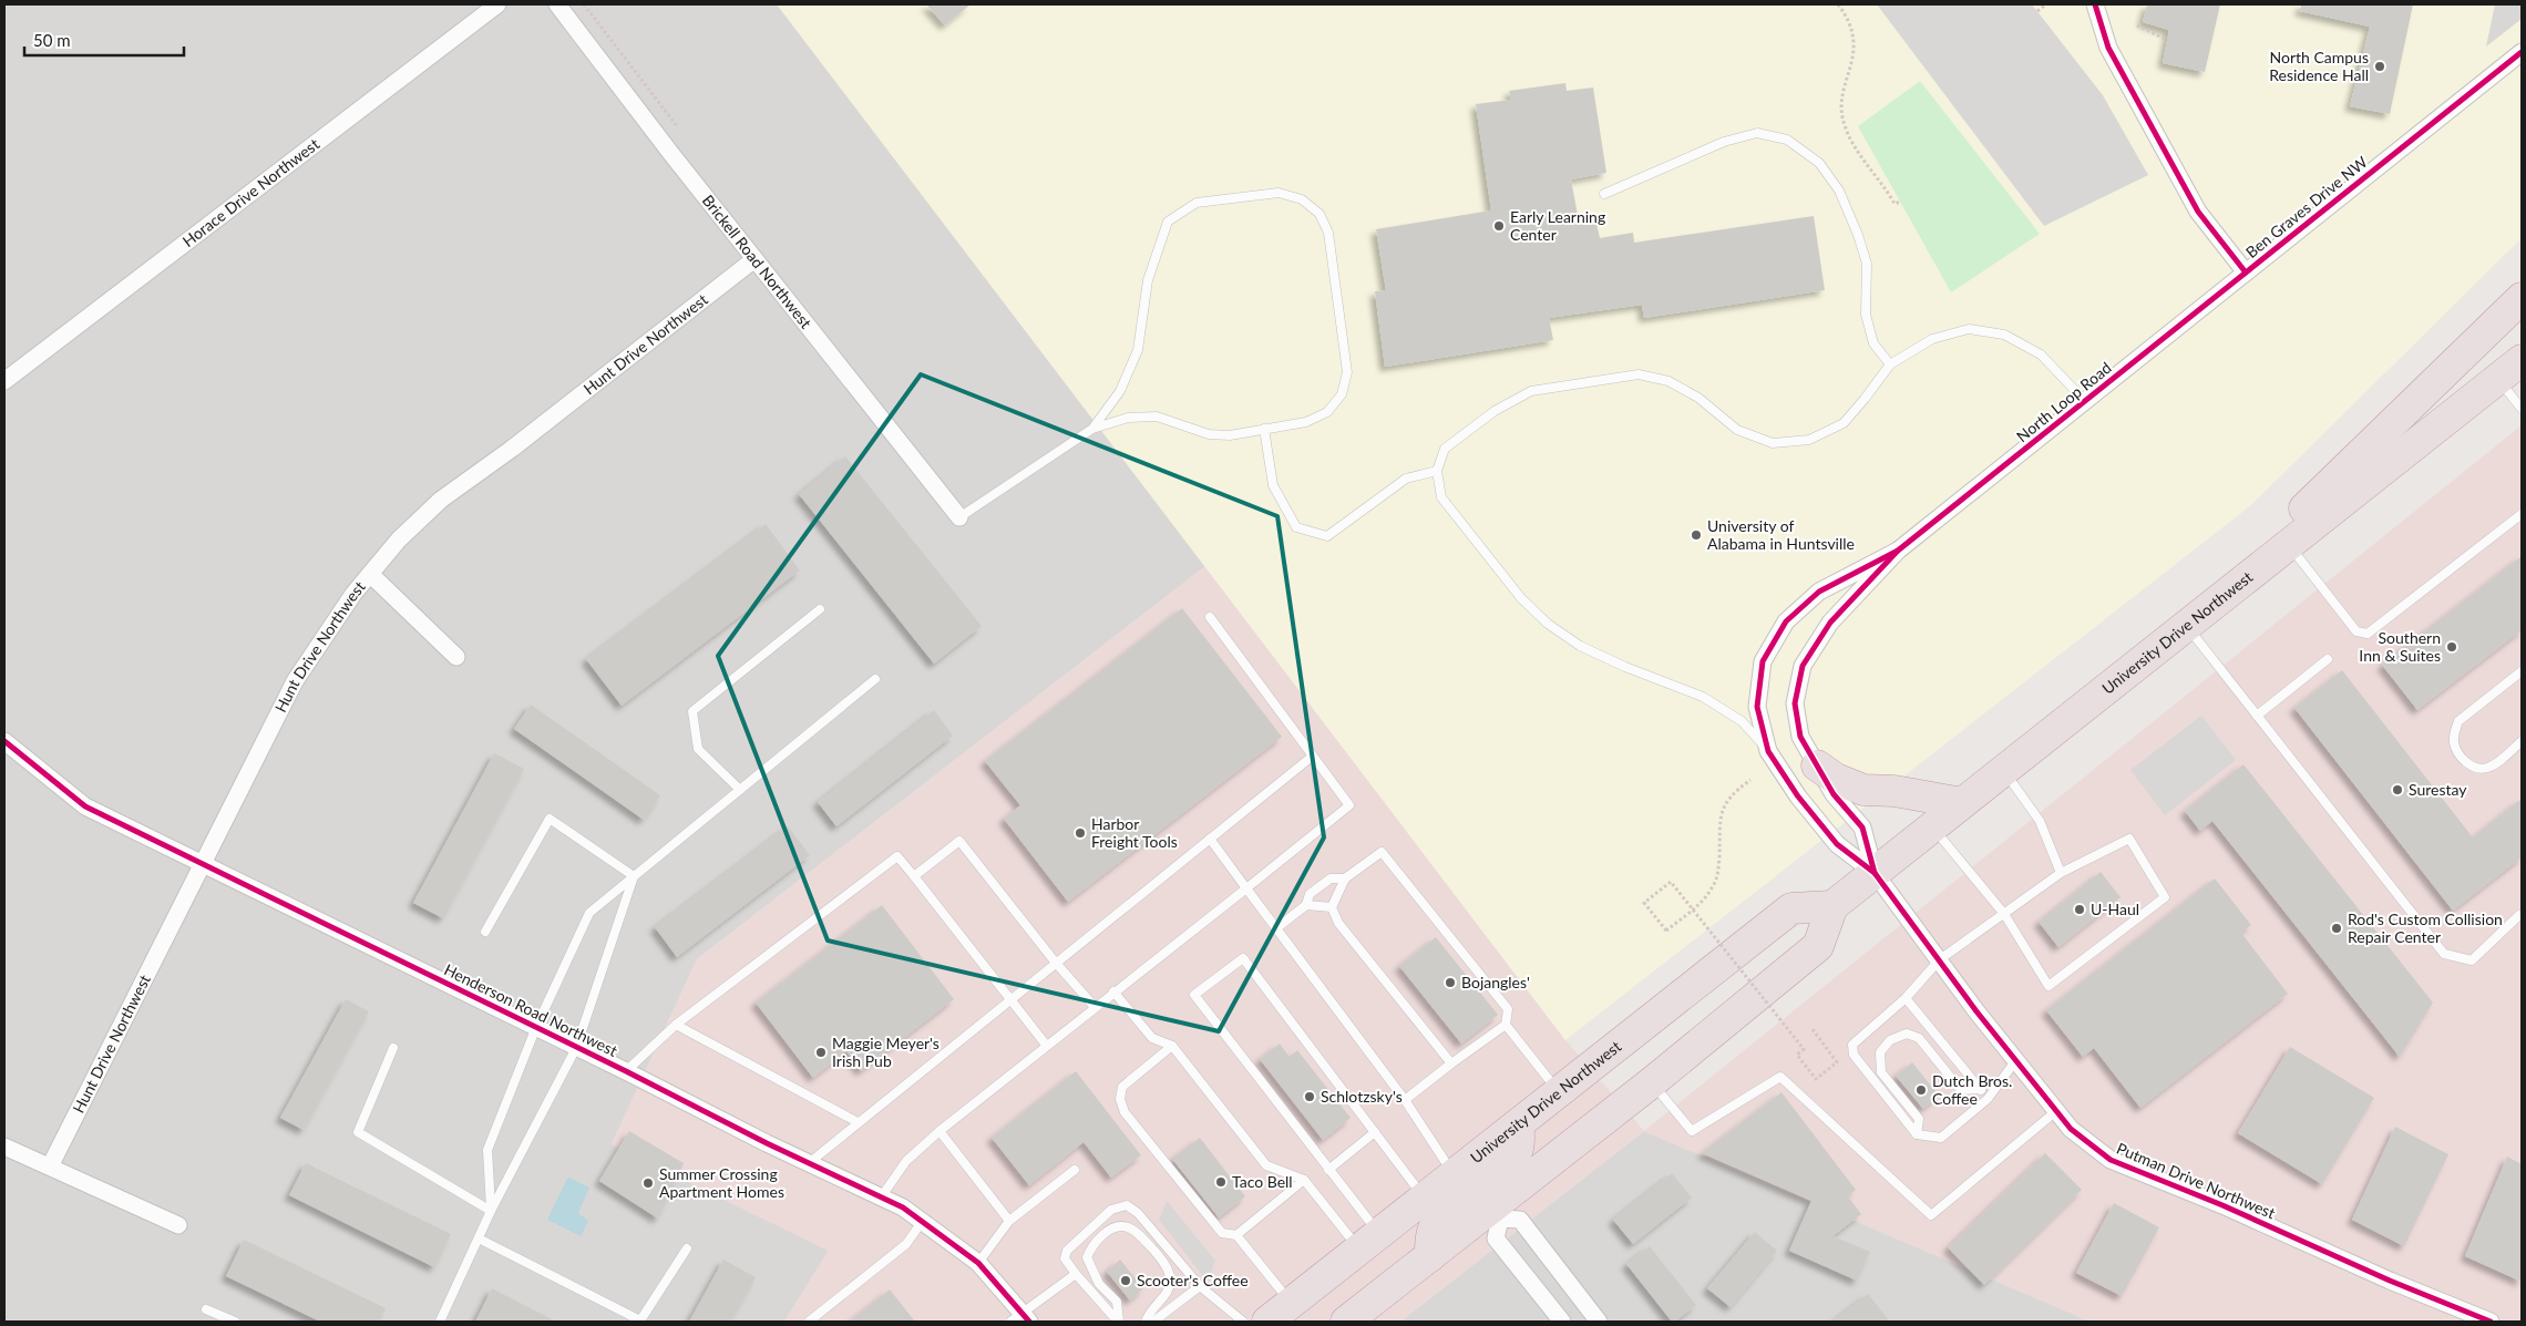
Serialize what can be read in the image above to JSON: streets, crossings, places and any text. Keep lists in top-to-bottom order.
{
  "streets": {
    "highway": ["University Drive Northwest"],
    "street": [
      "Horace Drive Northwest",
      "Ben Graves Drive NW",
      "Brickell Road Northwest",
      "Hunt Drive Northwest",
      "North Loop Road",
      "Henderson Road Northwest",
      "Putman Drive Northwest"
    ]
  },
  "crossings": [
    ["Ben Graves Drive NW", "North Loop Road"],
    ["Brickell Road Northwest", "Hunt Drive Northwest"],
    ["Hunt Drive Northwest", "Henderson Road Northwest"],
    ["North Loop Road", "University Drive Northwest"],
    ["North Loop Road", "Putman Drive Northwest"],
    ["University Drive Northwest", "Putman Drive Northwest"]
  ],
  "places": [
    "North Campus Residence Hall",
    "Early Learning Center",
    "University of Alabama in Huntsville",
    "Southern Inn & Suites",
    "Surestay",
    "Harbor Freight Tools",
    "U-Haul",
    "Rod's Custom Collision Repair Center",
    "Bojangles'",
    "Maggie Meyer's Irish Pub",
    "Dutch Bros. Coffee",
    "Schlotzsky's",
    "Taco Bell",
    "Summer Crossing Apartment Homes",
    "Scooter's Coffee"
  ],
  "scale_bar": "50 m"
}
